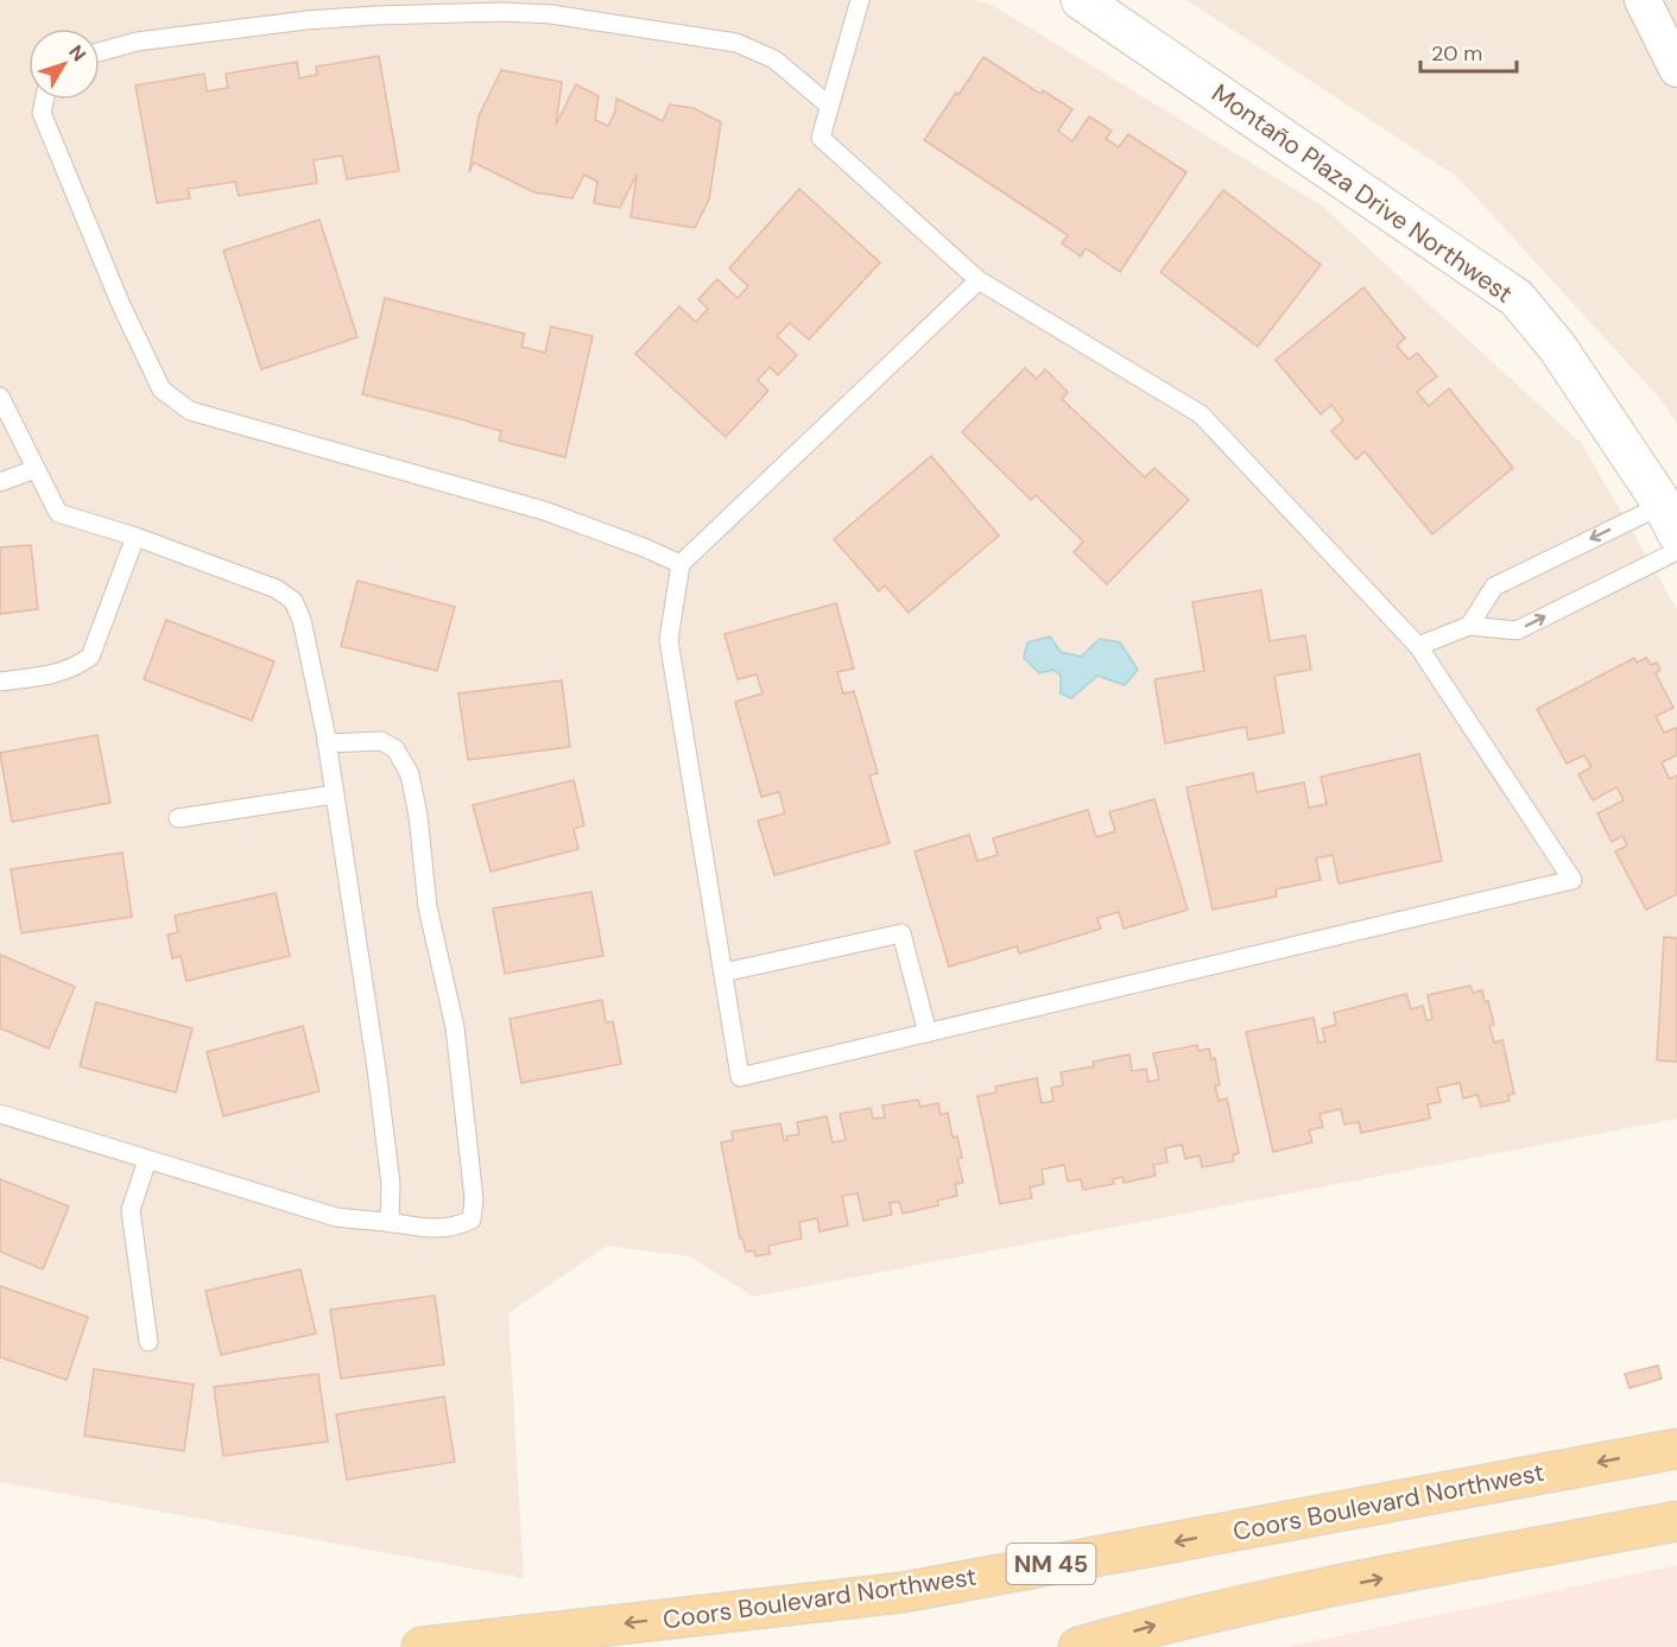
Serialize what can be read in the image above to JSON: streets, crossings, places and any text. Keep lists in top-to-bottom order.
{
  "streets": {
    "main road": ["Coors Boulevard Northwest", "NM 45"],
    "street": ["Montaño Plaza Drive Northwest"]
  },
  "scale_bar": "20 m",
  "north": "top right"
}
